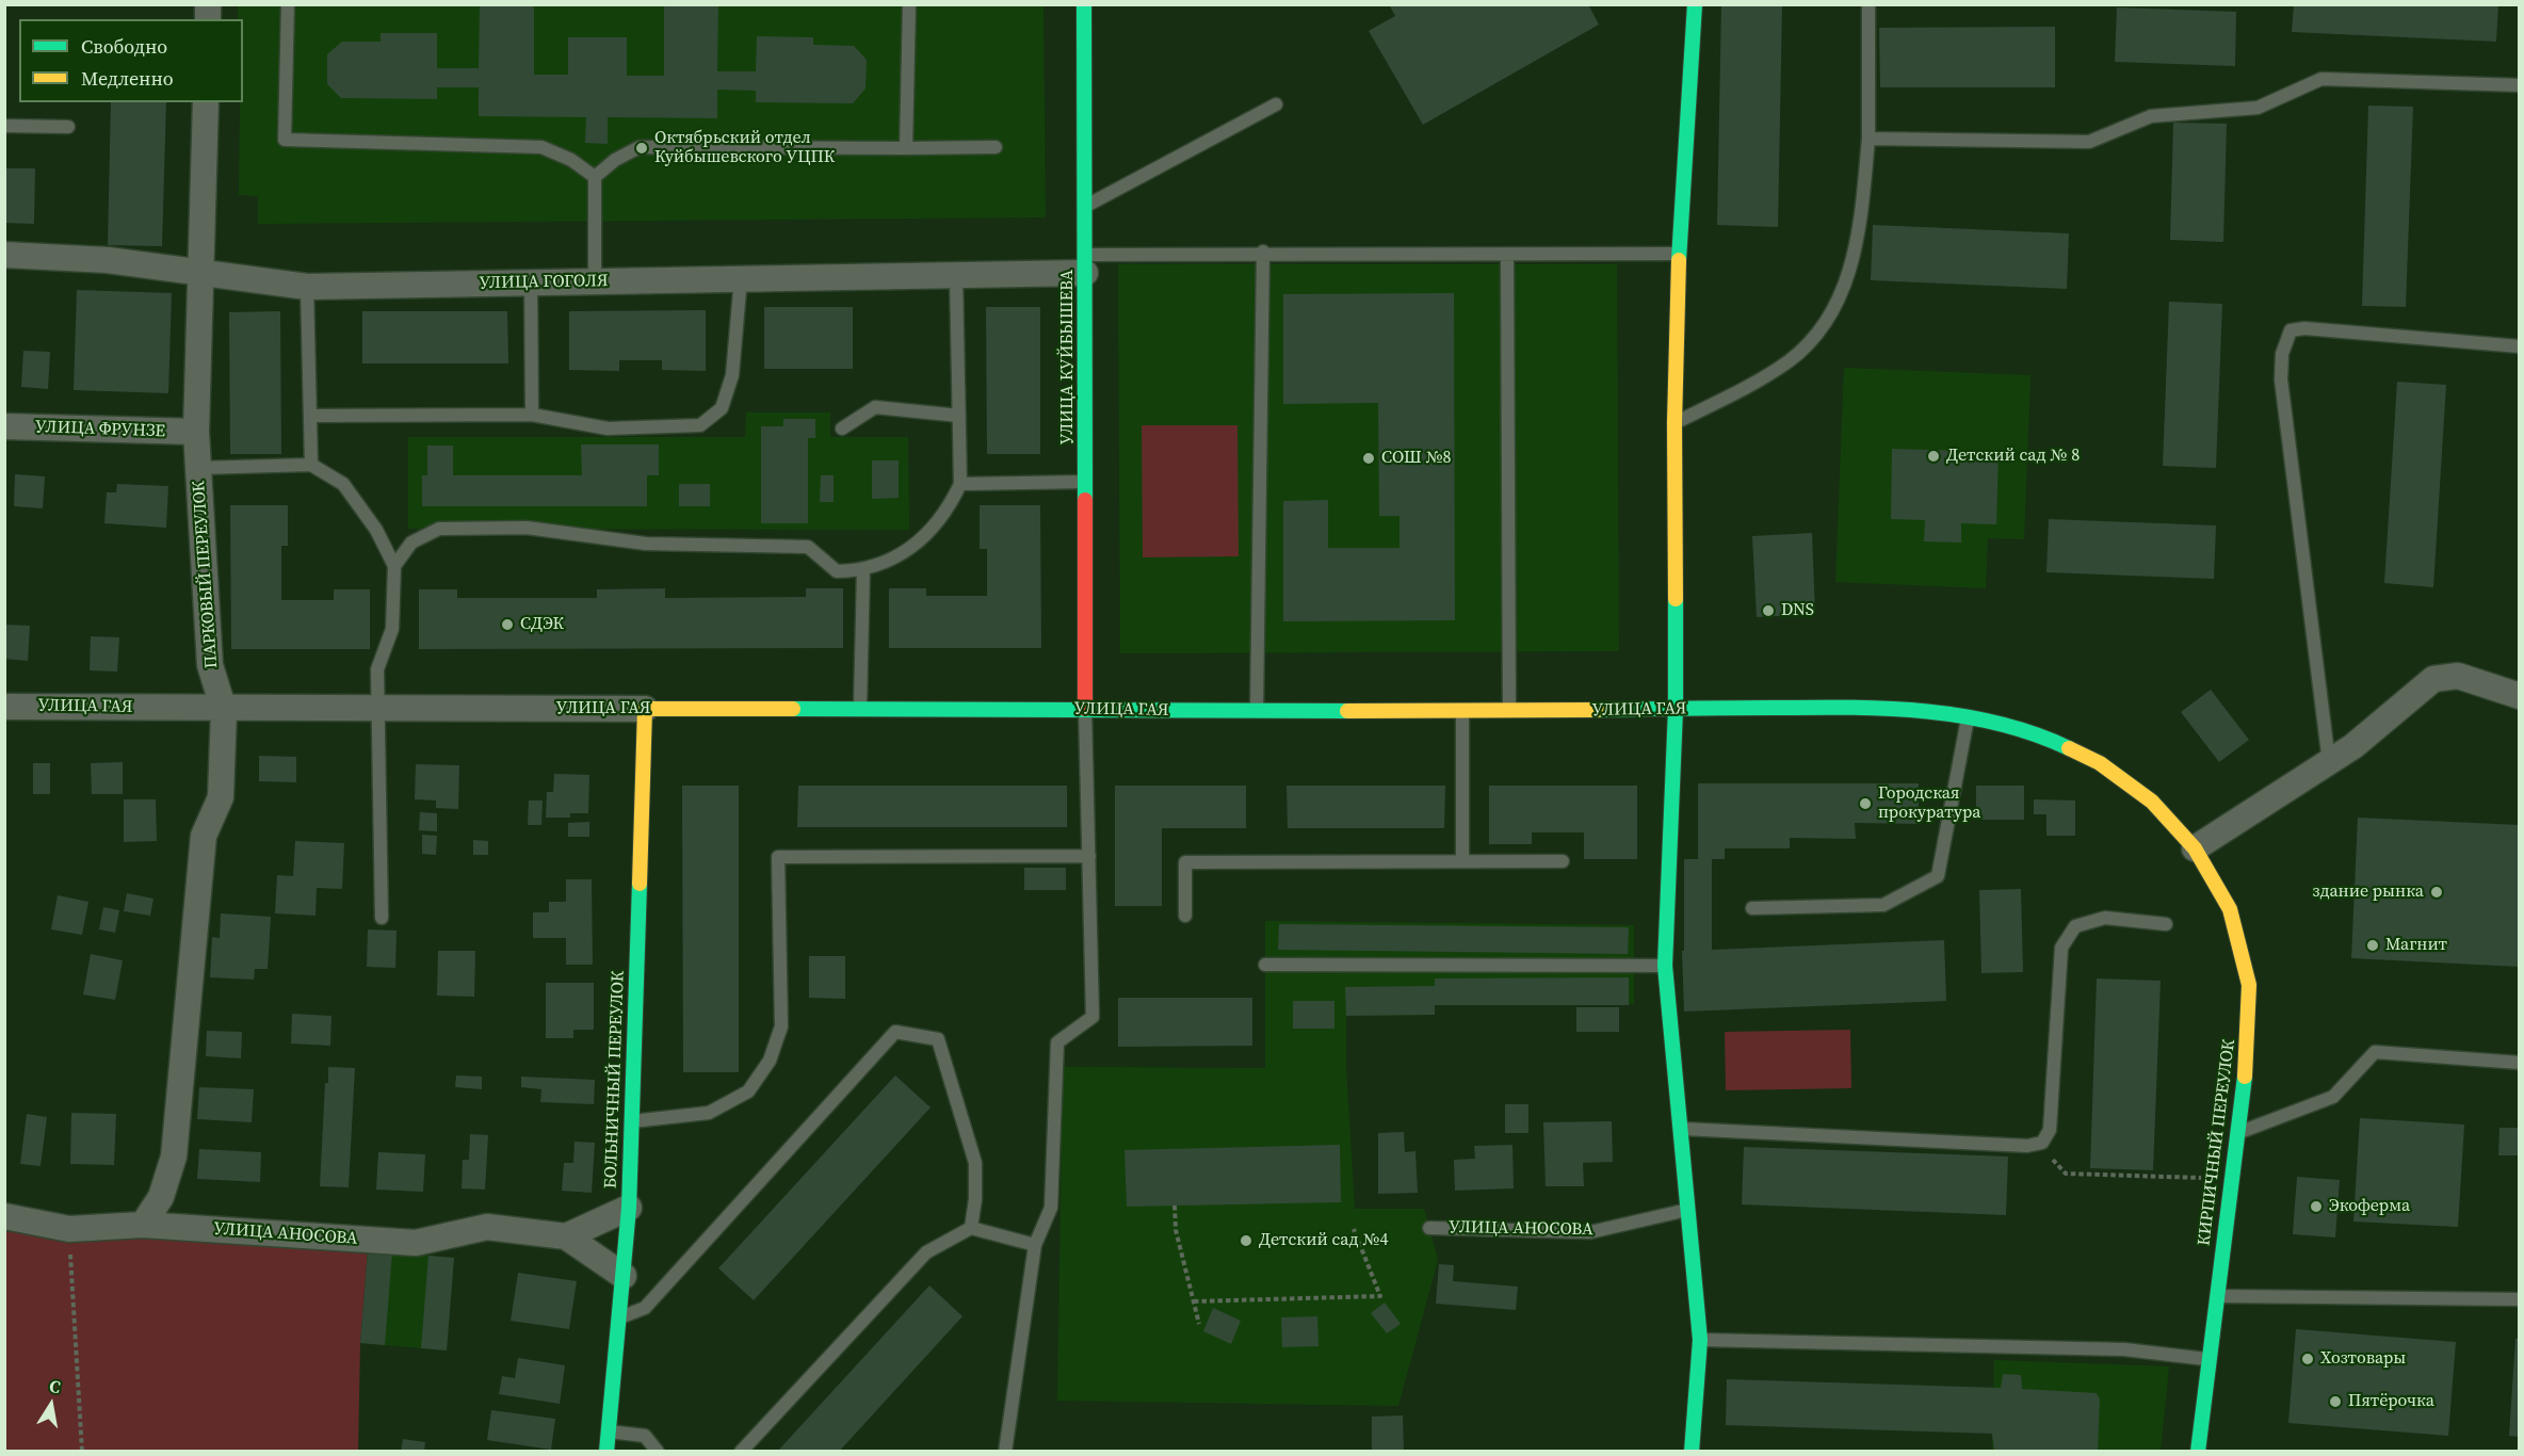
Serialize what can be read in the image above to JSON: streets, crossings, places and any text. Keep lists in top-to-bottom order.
{
  "streets": {
    "street": [
      "УЛИЦА ГОГОЛЯ",
      "УЛИЦА КУЙБЫШЕВА",
      "УЛИЦА ФРУНЗЕ",
      "ПАРКОВЫЙ ПЕРЕУЛОК",
      "УЛИЦА ГАЯ",
      "БОЛЬНИЧНЫЙ ПЕРЕУЛОК",
      "КИРПИЧНЫЙ ПЕРЕУЛОК",
      "УЛИЦА АНОСОВА"
    ]
  },
  "crossings": [
    ["УЛИЦА ГОГОЛЯ", "УЛИЦА КУЙБЫШЕВА"],
    ["УЛИЦА ГОГОЛЯ", "ПАРКОВЫЙ ПЕРЕУЛОК"],
    ["УЛИЦА КУЙБЫШЕВА", "УЛИЦА ГАЯ"],
    ["УЛИЦА ФРУНЗЕ", "ПАРКОВЫЙ ПЕРЕУЛОК"],
    ["ПАРКОВЫЙ ПЕРЕУЛОК", "УЛИЦА ГАЯ"],
    ["ПАРКОВЫЙ ПЕРЕУЛОК", "УЛИЦА АНОСОВА"],
    ["УЛИЦА ГАЯ", "БОЛЬНИЧНЫЙ ПЕРЕУЛОК"],
    ["УЛИЦА ГАЯ", "КИРПИЧНЫЙ ПЕРЕУЛОК"],
    ["БОЛЬНИЧНЫЙ ПЕРЕУЛОК", "УЛИЦА АНОСОВА"]
  ],
  "places": [
    "Октябрьский отдел Куйбышевского УЦПК",
    "Детский сад № 8",
    "СОШ №8",
    "DNS",
    "СДЭК",
    "Городская прокуратура",
    "здание рынка",
    "Магнит",
    "Экоферма",
    "Детский сад №4",
    "Хозтовары",
    "Пятёрочка"
  ],
  "legend": ["Свободно", "Медленно"],
  "north": "top"
}
